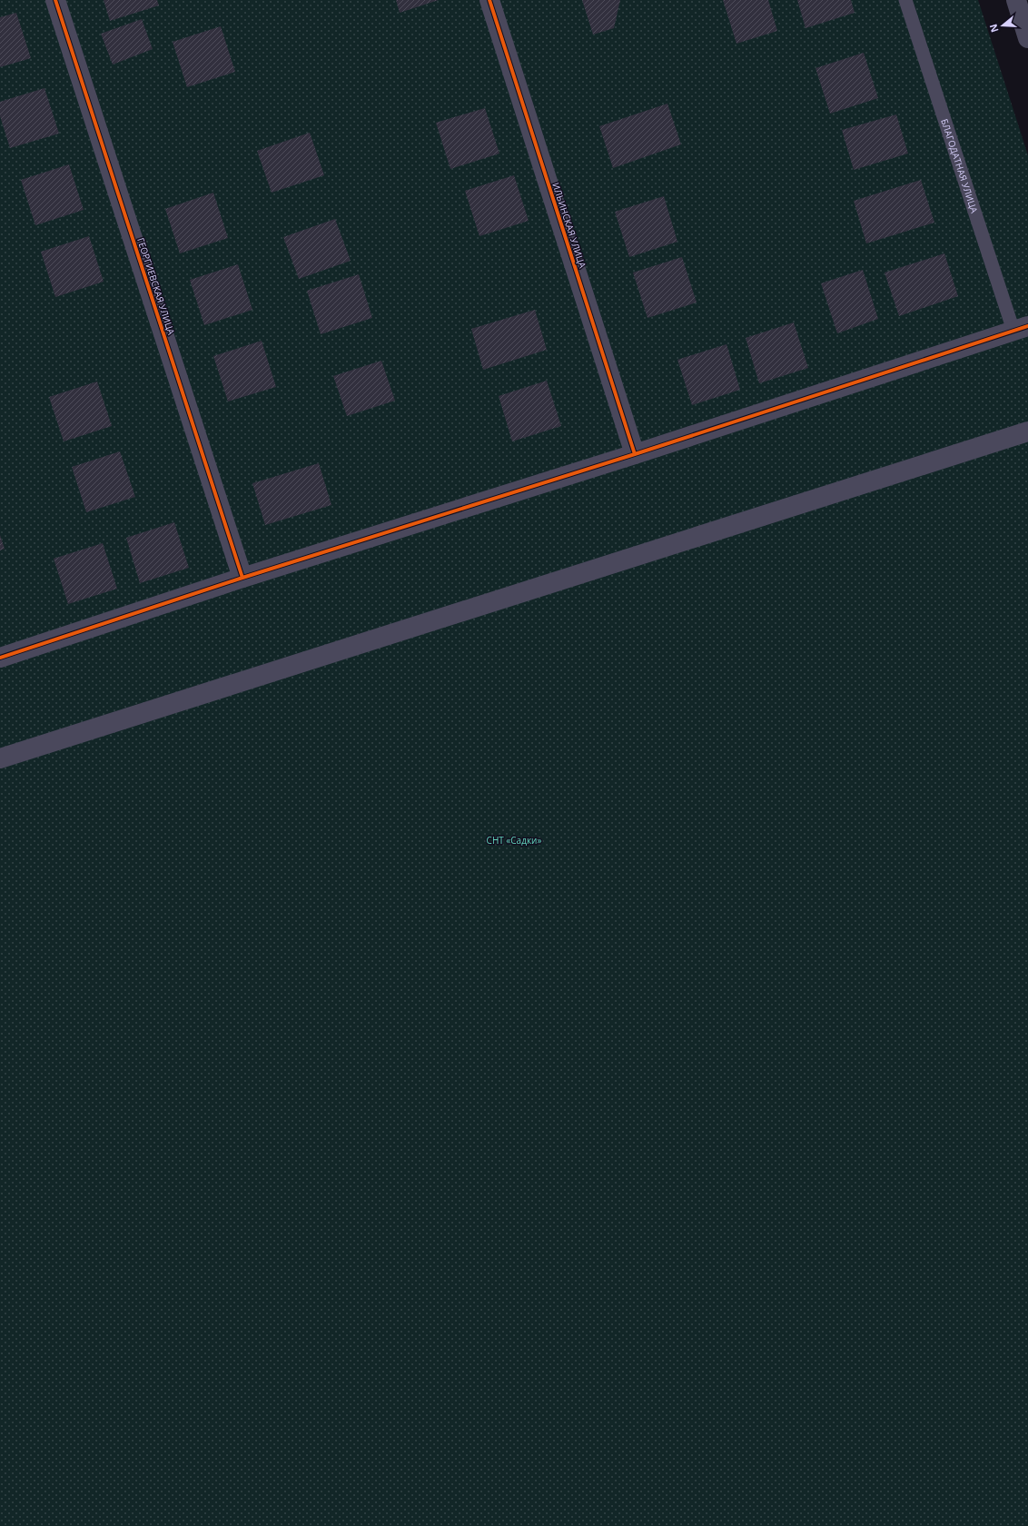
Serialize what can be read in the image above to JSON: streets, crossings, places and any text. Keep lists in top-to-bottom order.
{
  "streets": {
    "street": ["ИЛЬИНСКАЯ УЛИЦА", "ГЕОРГИЕВСКАЯ УЛИЦА"],
    "lane": ["БЛАГОДАТНАЯ УЛИЦА"]
  },
  "parks": ["СНТ «Садки»"],
  "north": "left"
}
